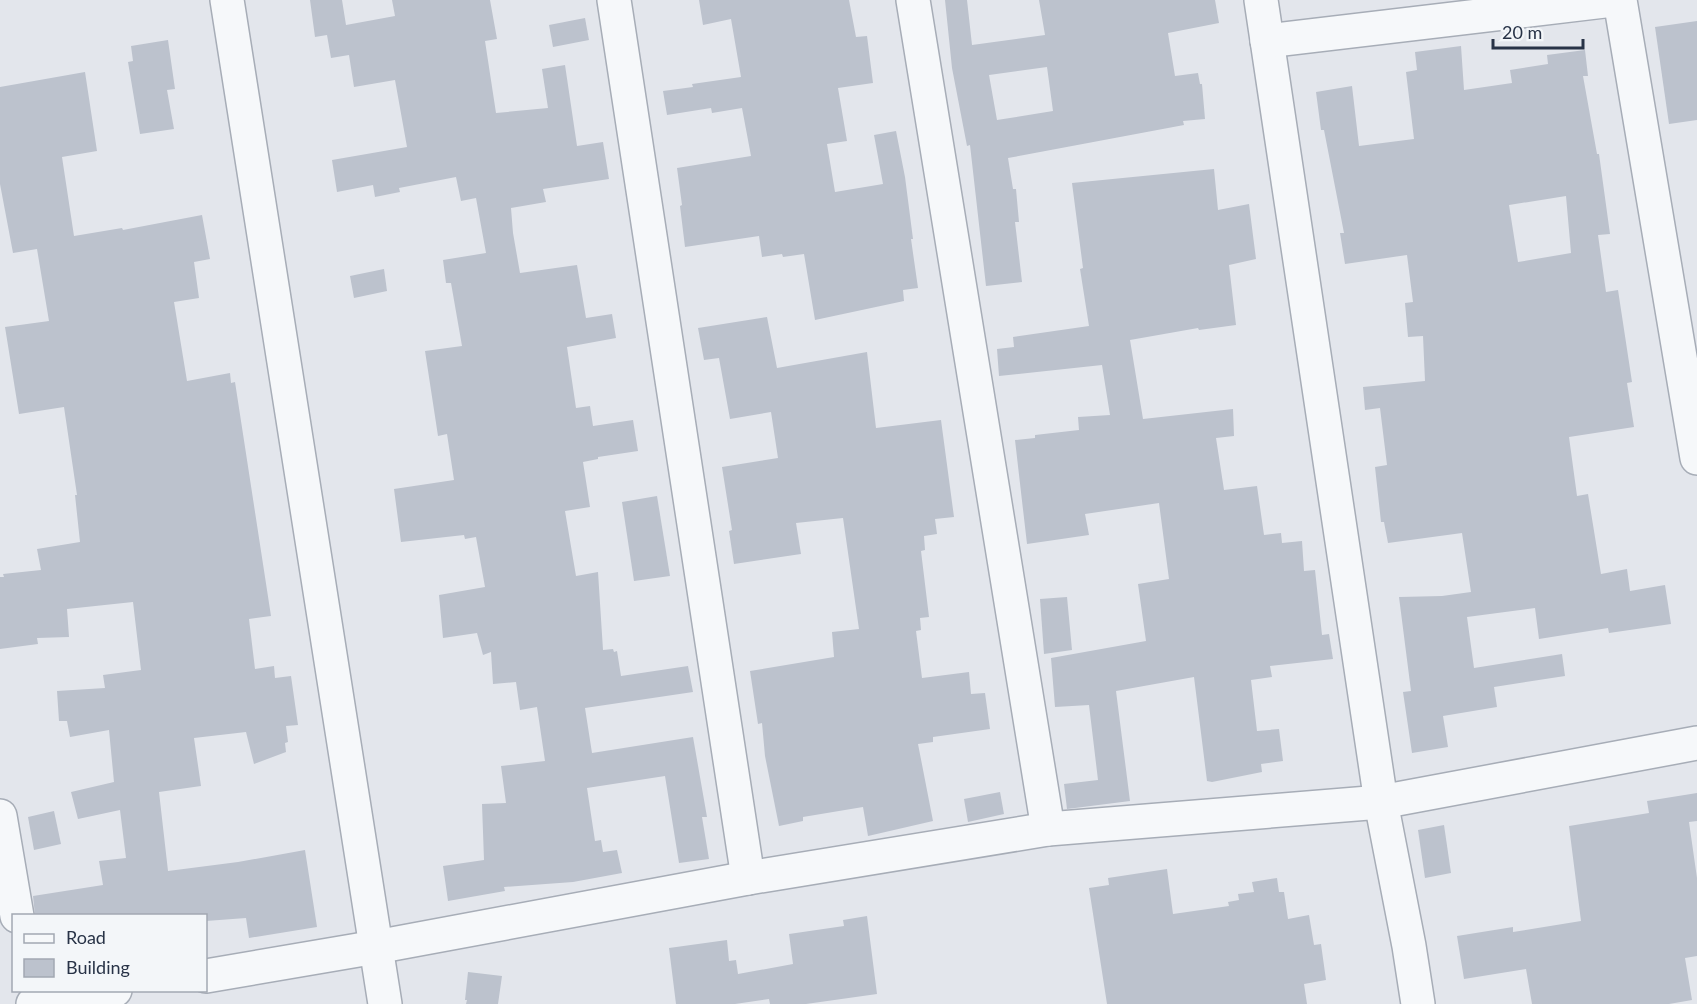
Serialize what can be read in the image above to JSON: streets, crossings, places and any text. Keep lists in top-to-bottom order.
{
  "legend": ["Road", "Building"],
  "scale_bar": "20 m"
}
